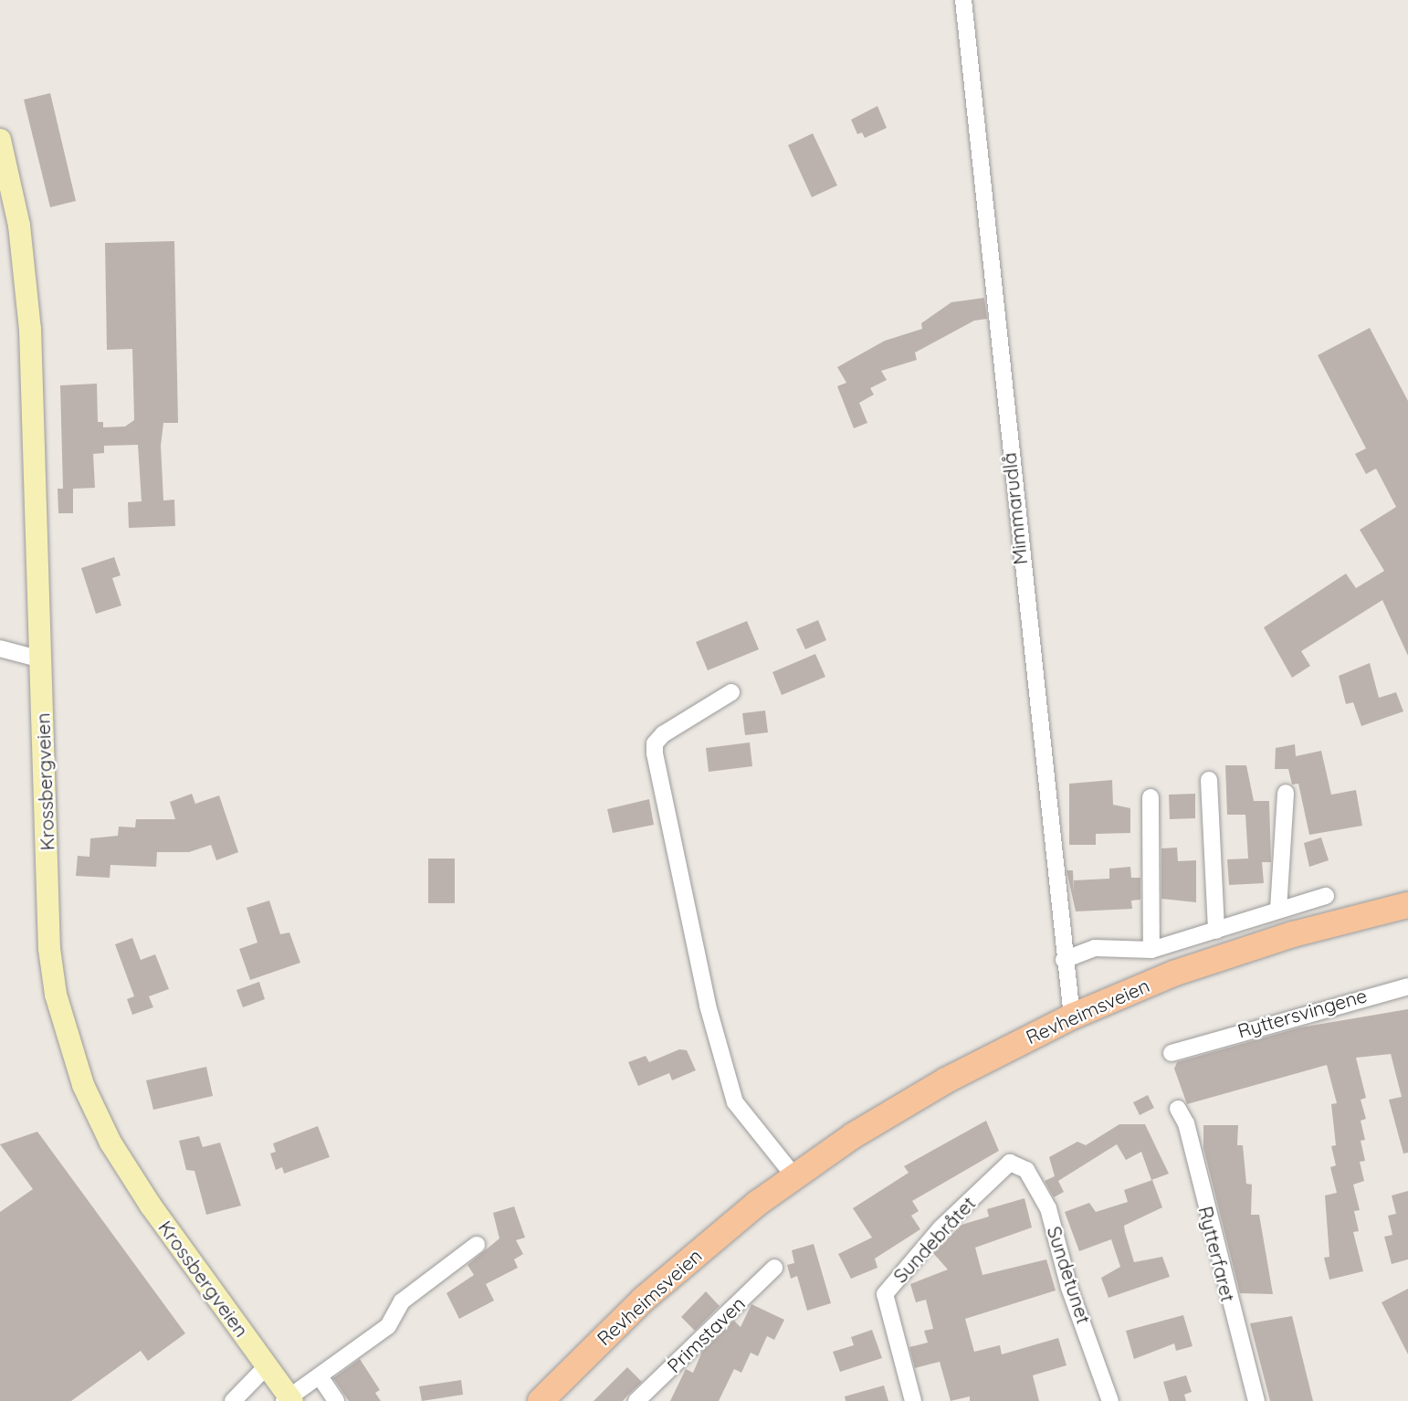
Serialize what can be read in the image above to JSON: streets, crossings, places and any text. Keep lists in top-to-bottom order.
{
  "streets": {
    "main road": ["Revheimsveien"],
    "street": [
      "Mimmarudlå",
      "Krossbergveien",
      "Ryttersvingene",
      "Sundebråtet",
      "Rytterfaret",
      "Sundetunet",
      "Primstaven"
    ]
  },
  "crossings": [
    ["Mimmarudlå", "Revheimsveien"],
    ["Sundebråtet", "Sundetunet"]
  ]
}
